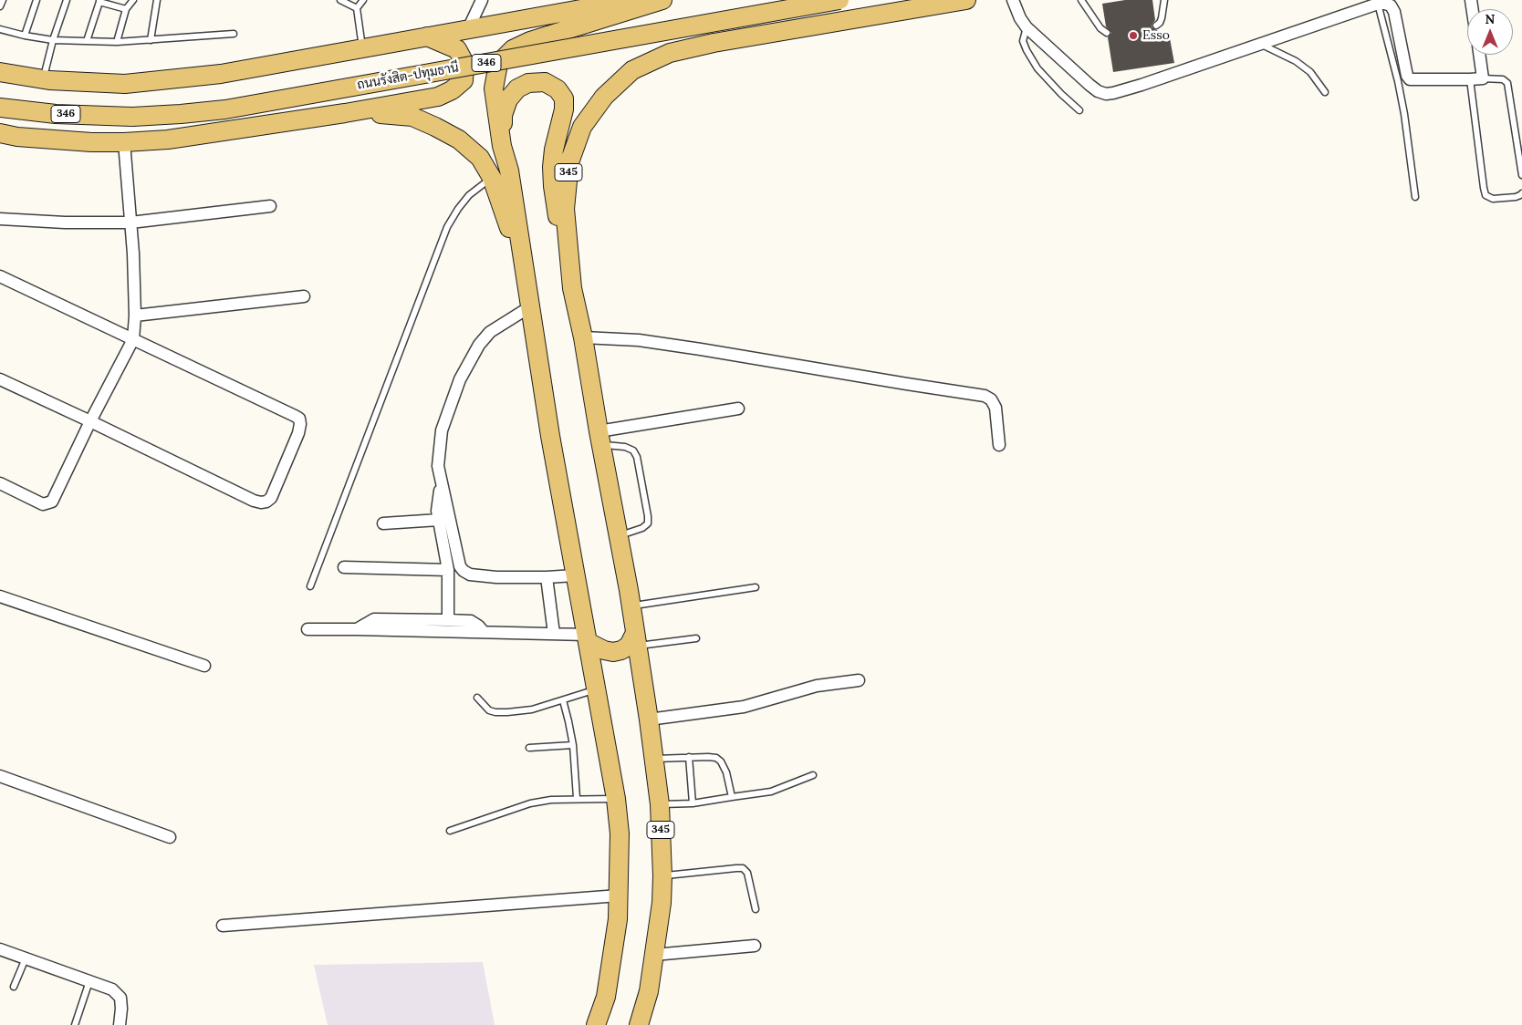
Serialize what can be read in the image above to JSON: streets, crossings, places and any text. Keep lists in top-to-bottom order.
{
  "streets": {
    "main road": ["346", "ถนนรังสิต-ปทุมธานี", "345"]
  },
  "places": ["Esso"],
  "north": "top"
}
